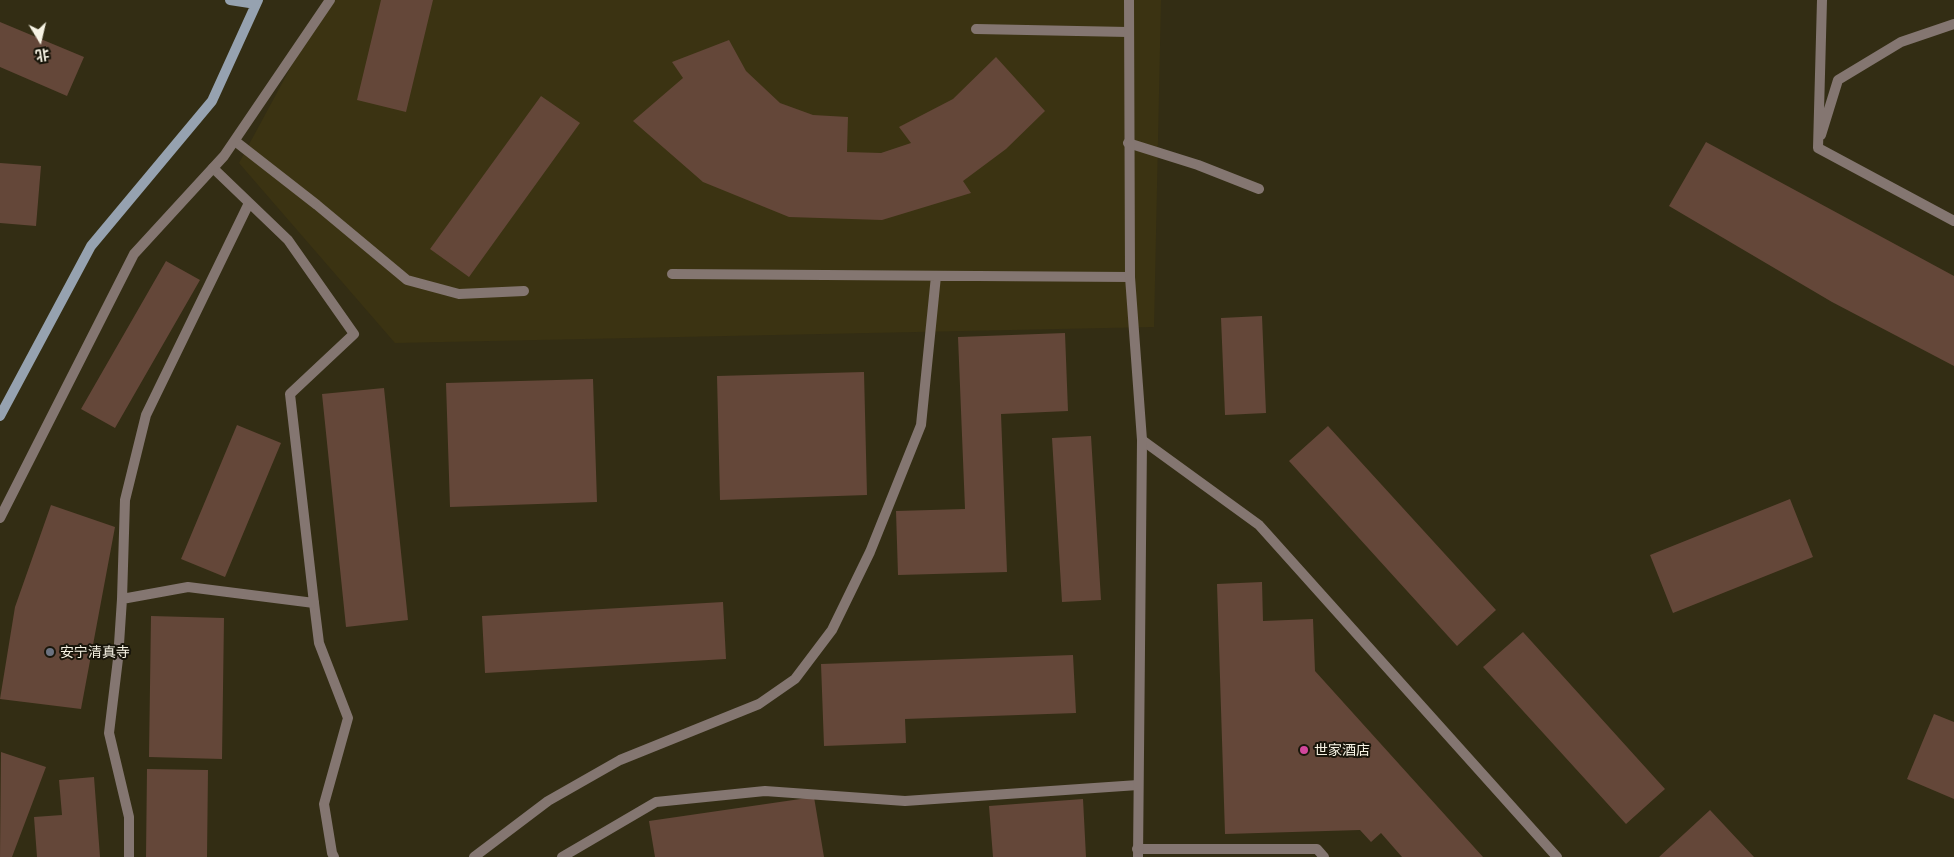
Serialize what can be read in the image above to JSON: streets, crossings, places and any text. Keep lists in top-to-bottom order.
{
  "places": ["安宁清真寺", "世家酒店"],
  "north": "bottom"
}
